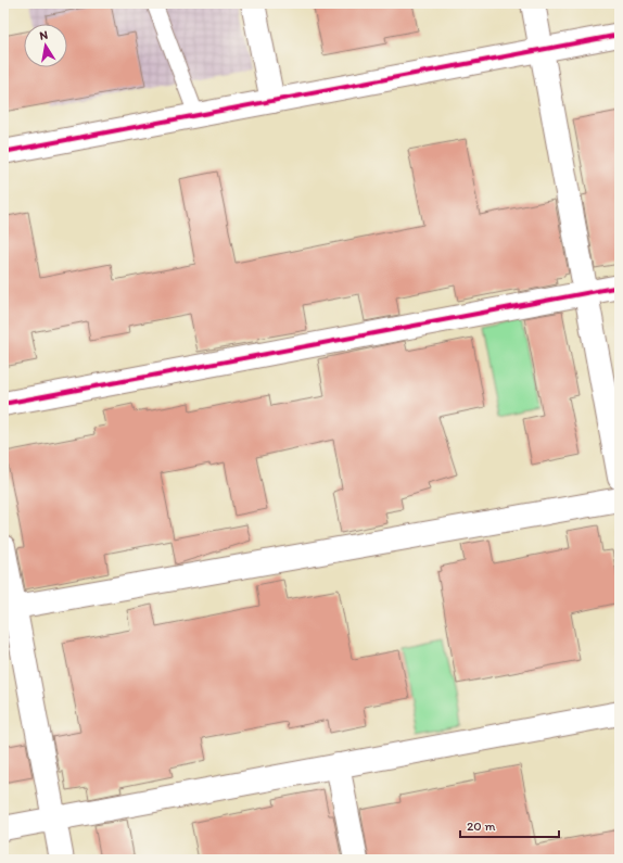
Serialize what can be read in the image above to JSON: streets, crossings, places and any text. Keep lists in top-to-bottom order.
{
  "scale_bar": "20 m",
  "north": "top"
}
